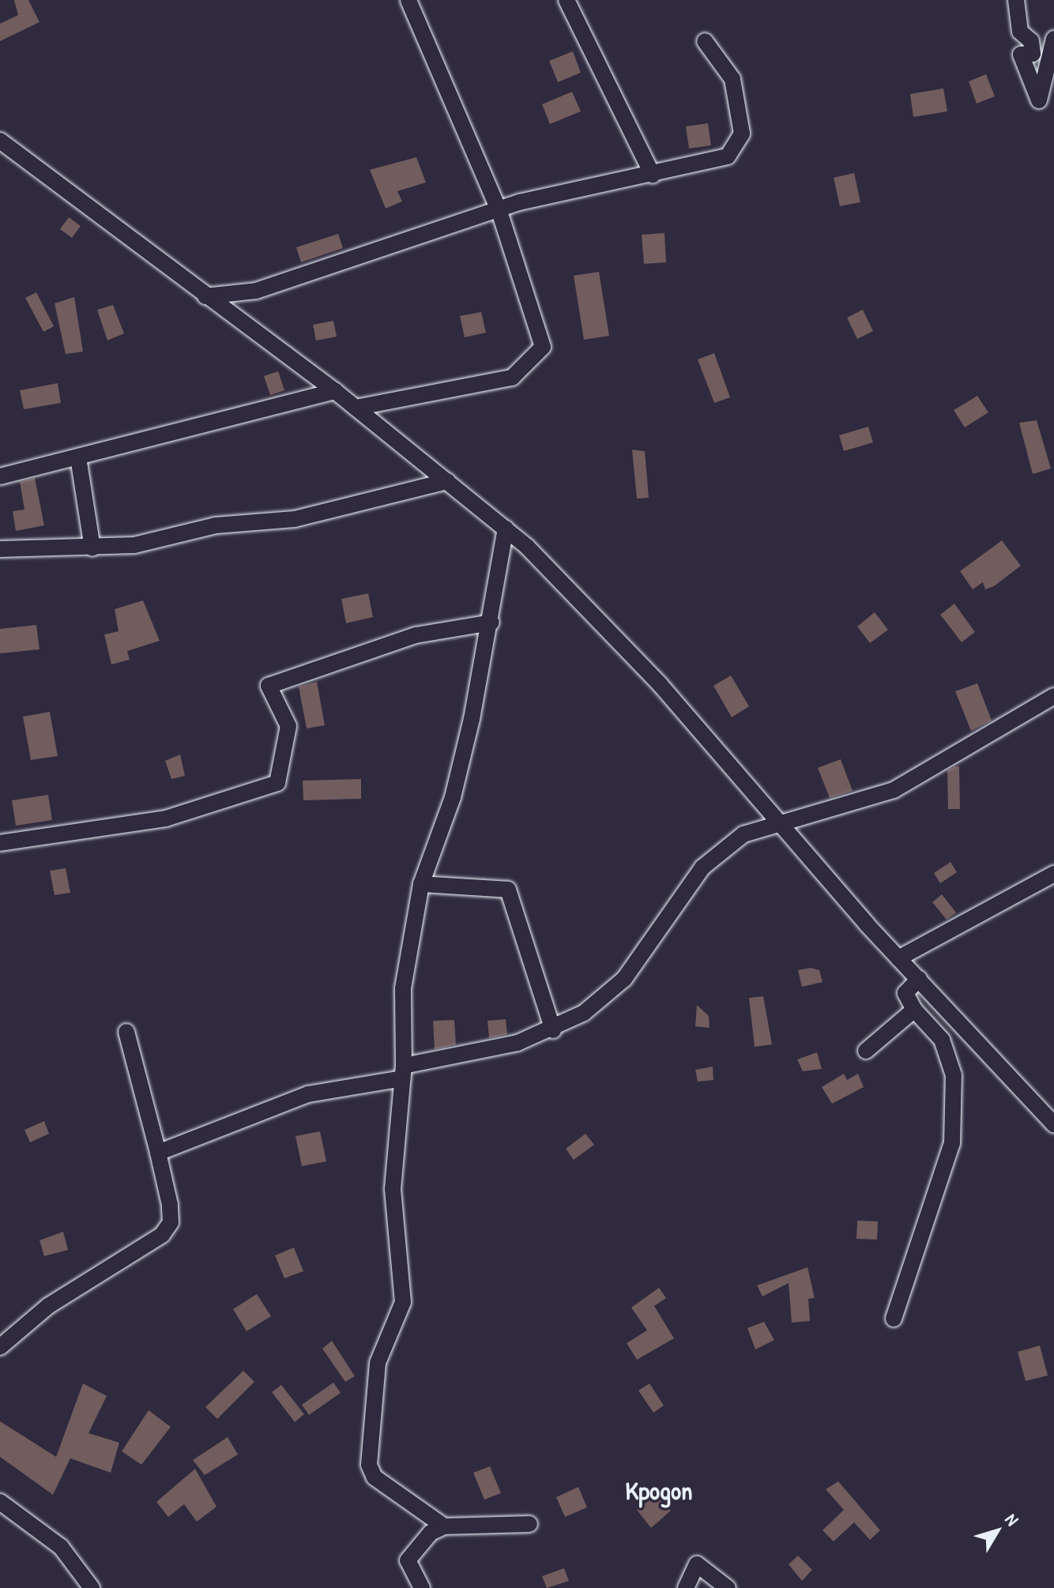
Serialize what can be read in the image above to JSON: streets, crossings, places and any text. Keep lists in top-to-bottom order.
{
  "districts": ["Kpogon"],
  "north": "top right"
}
